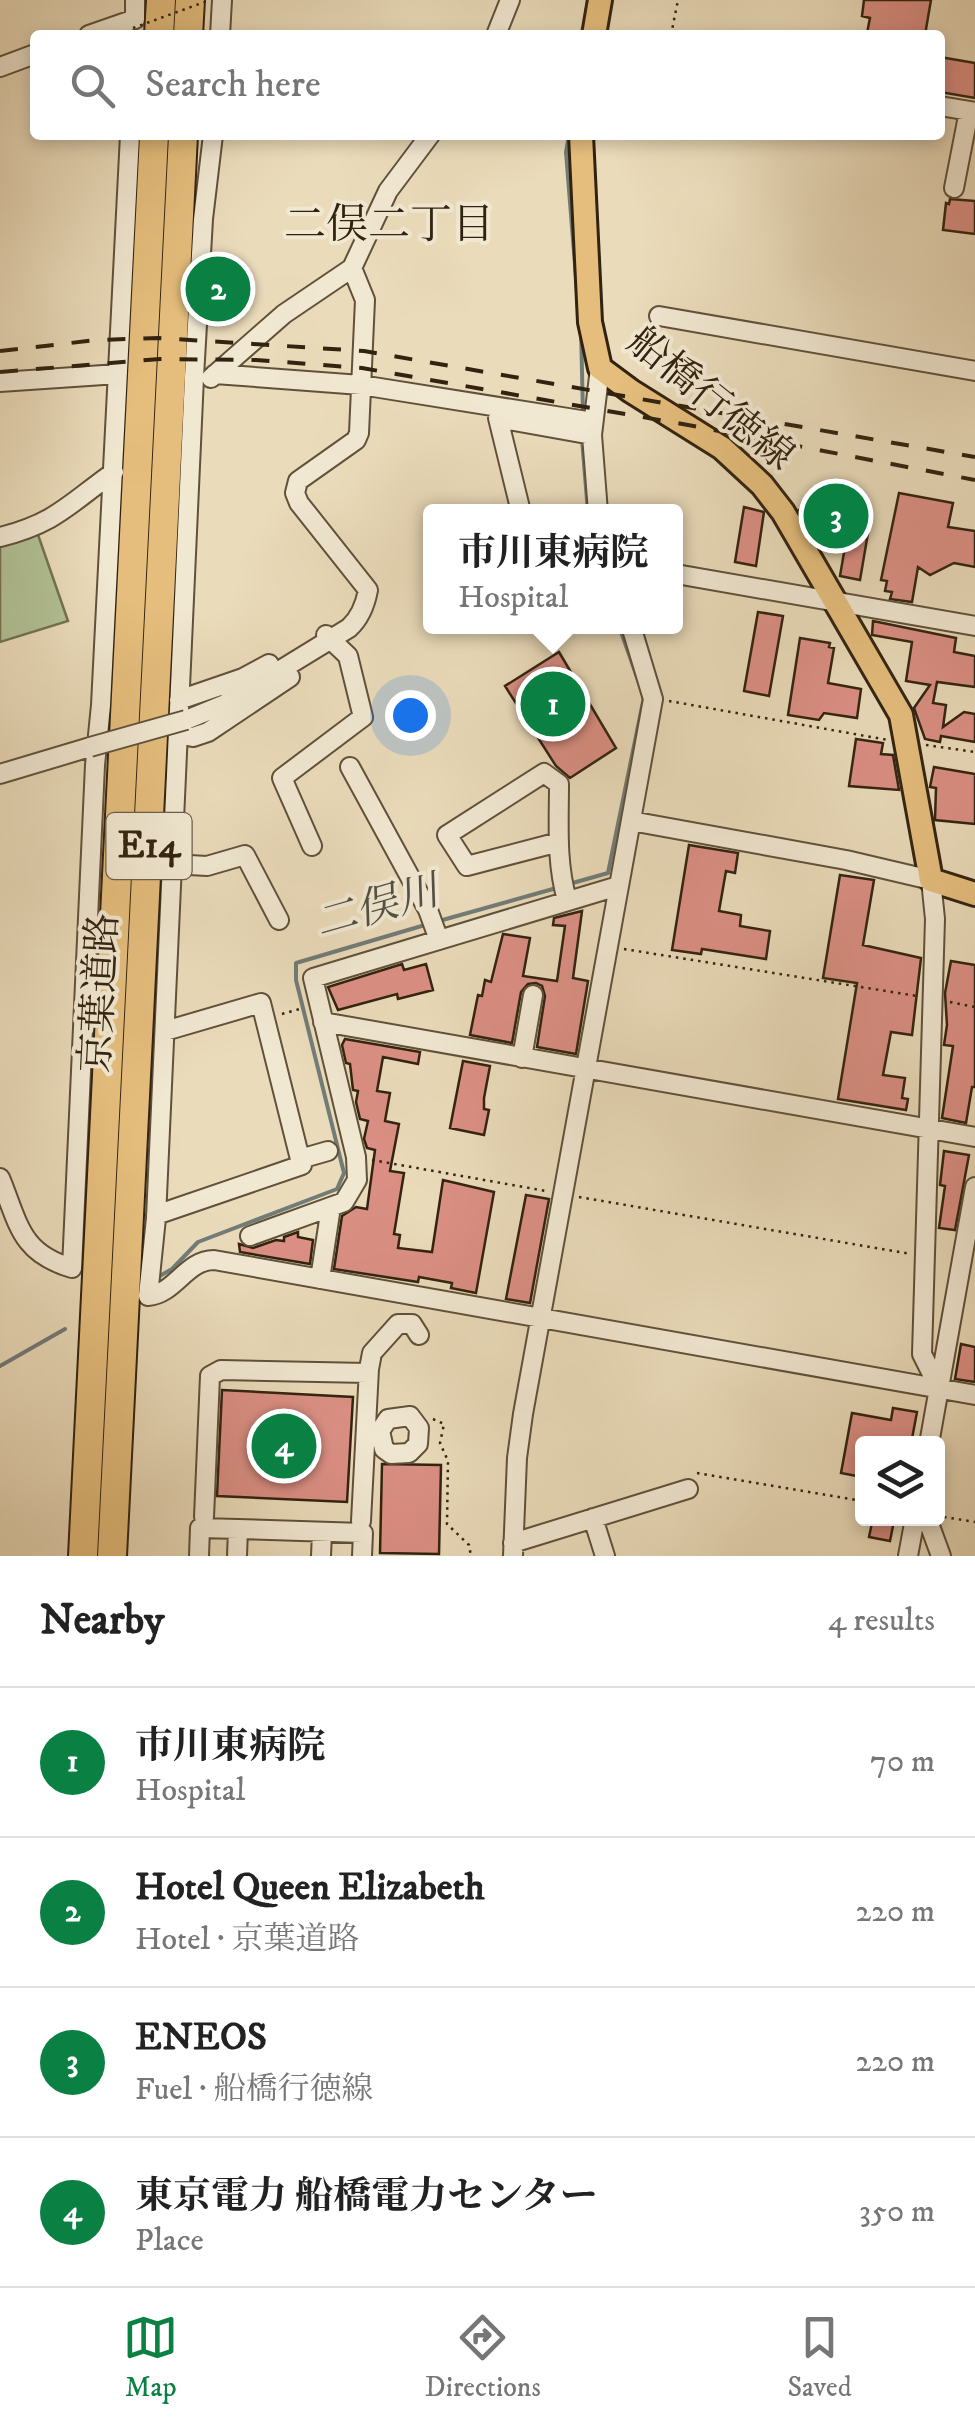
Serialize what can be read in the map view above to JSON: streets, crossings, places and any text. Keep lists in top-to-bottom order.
{
  "streets": {
    "highway": ["E14", "京葉道路"],
    "main road": ["船橋行徳線"]
  },
  "districts": ["二俣二丁目"],
  "water": ["二俣川"],
  "page": {
    "search": "Search here",
    "pins": [
      "2",
      "3",
      "1",
      "4"
    ],
    "popup": ["市川東病院", "Hospital"],
    "heading": ["Nearby", "4 results"],
    "list": [
      {
        "mark": "1",
        "name": "市川東病院",
        "note": "Hospital",
        "value": "70 m"
      },
      {
        "mark": "2",
        "name": "Hotel Queen Elizabeth",
        "note": "Hotel · 京葉道路",
        "value": "220 m"
      },
      {
        "mark": "3",
        "name": "ENEOS",
        "note": "Fuel · 船橋行徳線",
        "value": "220 m"
      },
      {
        "mark": "4",
        "name": "東京電力 船橋電力センター",
        "note": "Place",
        "value": "350 m"
      }
    ],
    "nav": ["Map", "Directions", "Saved"]
  }
}
